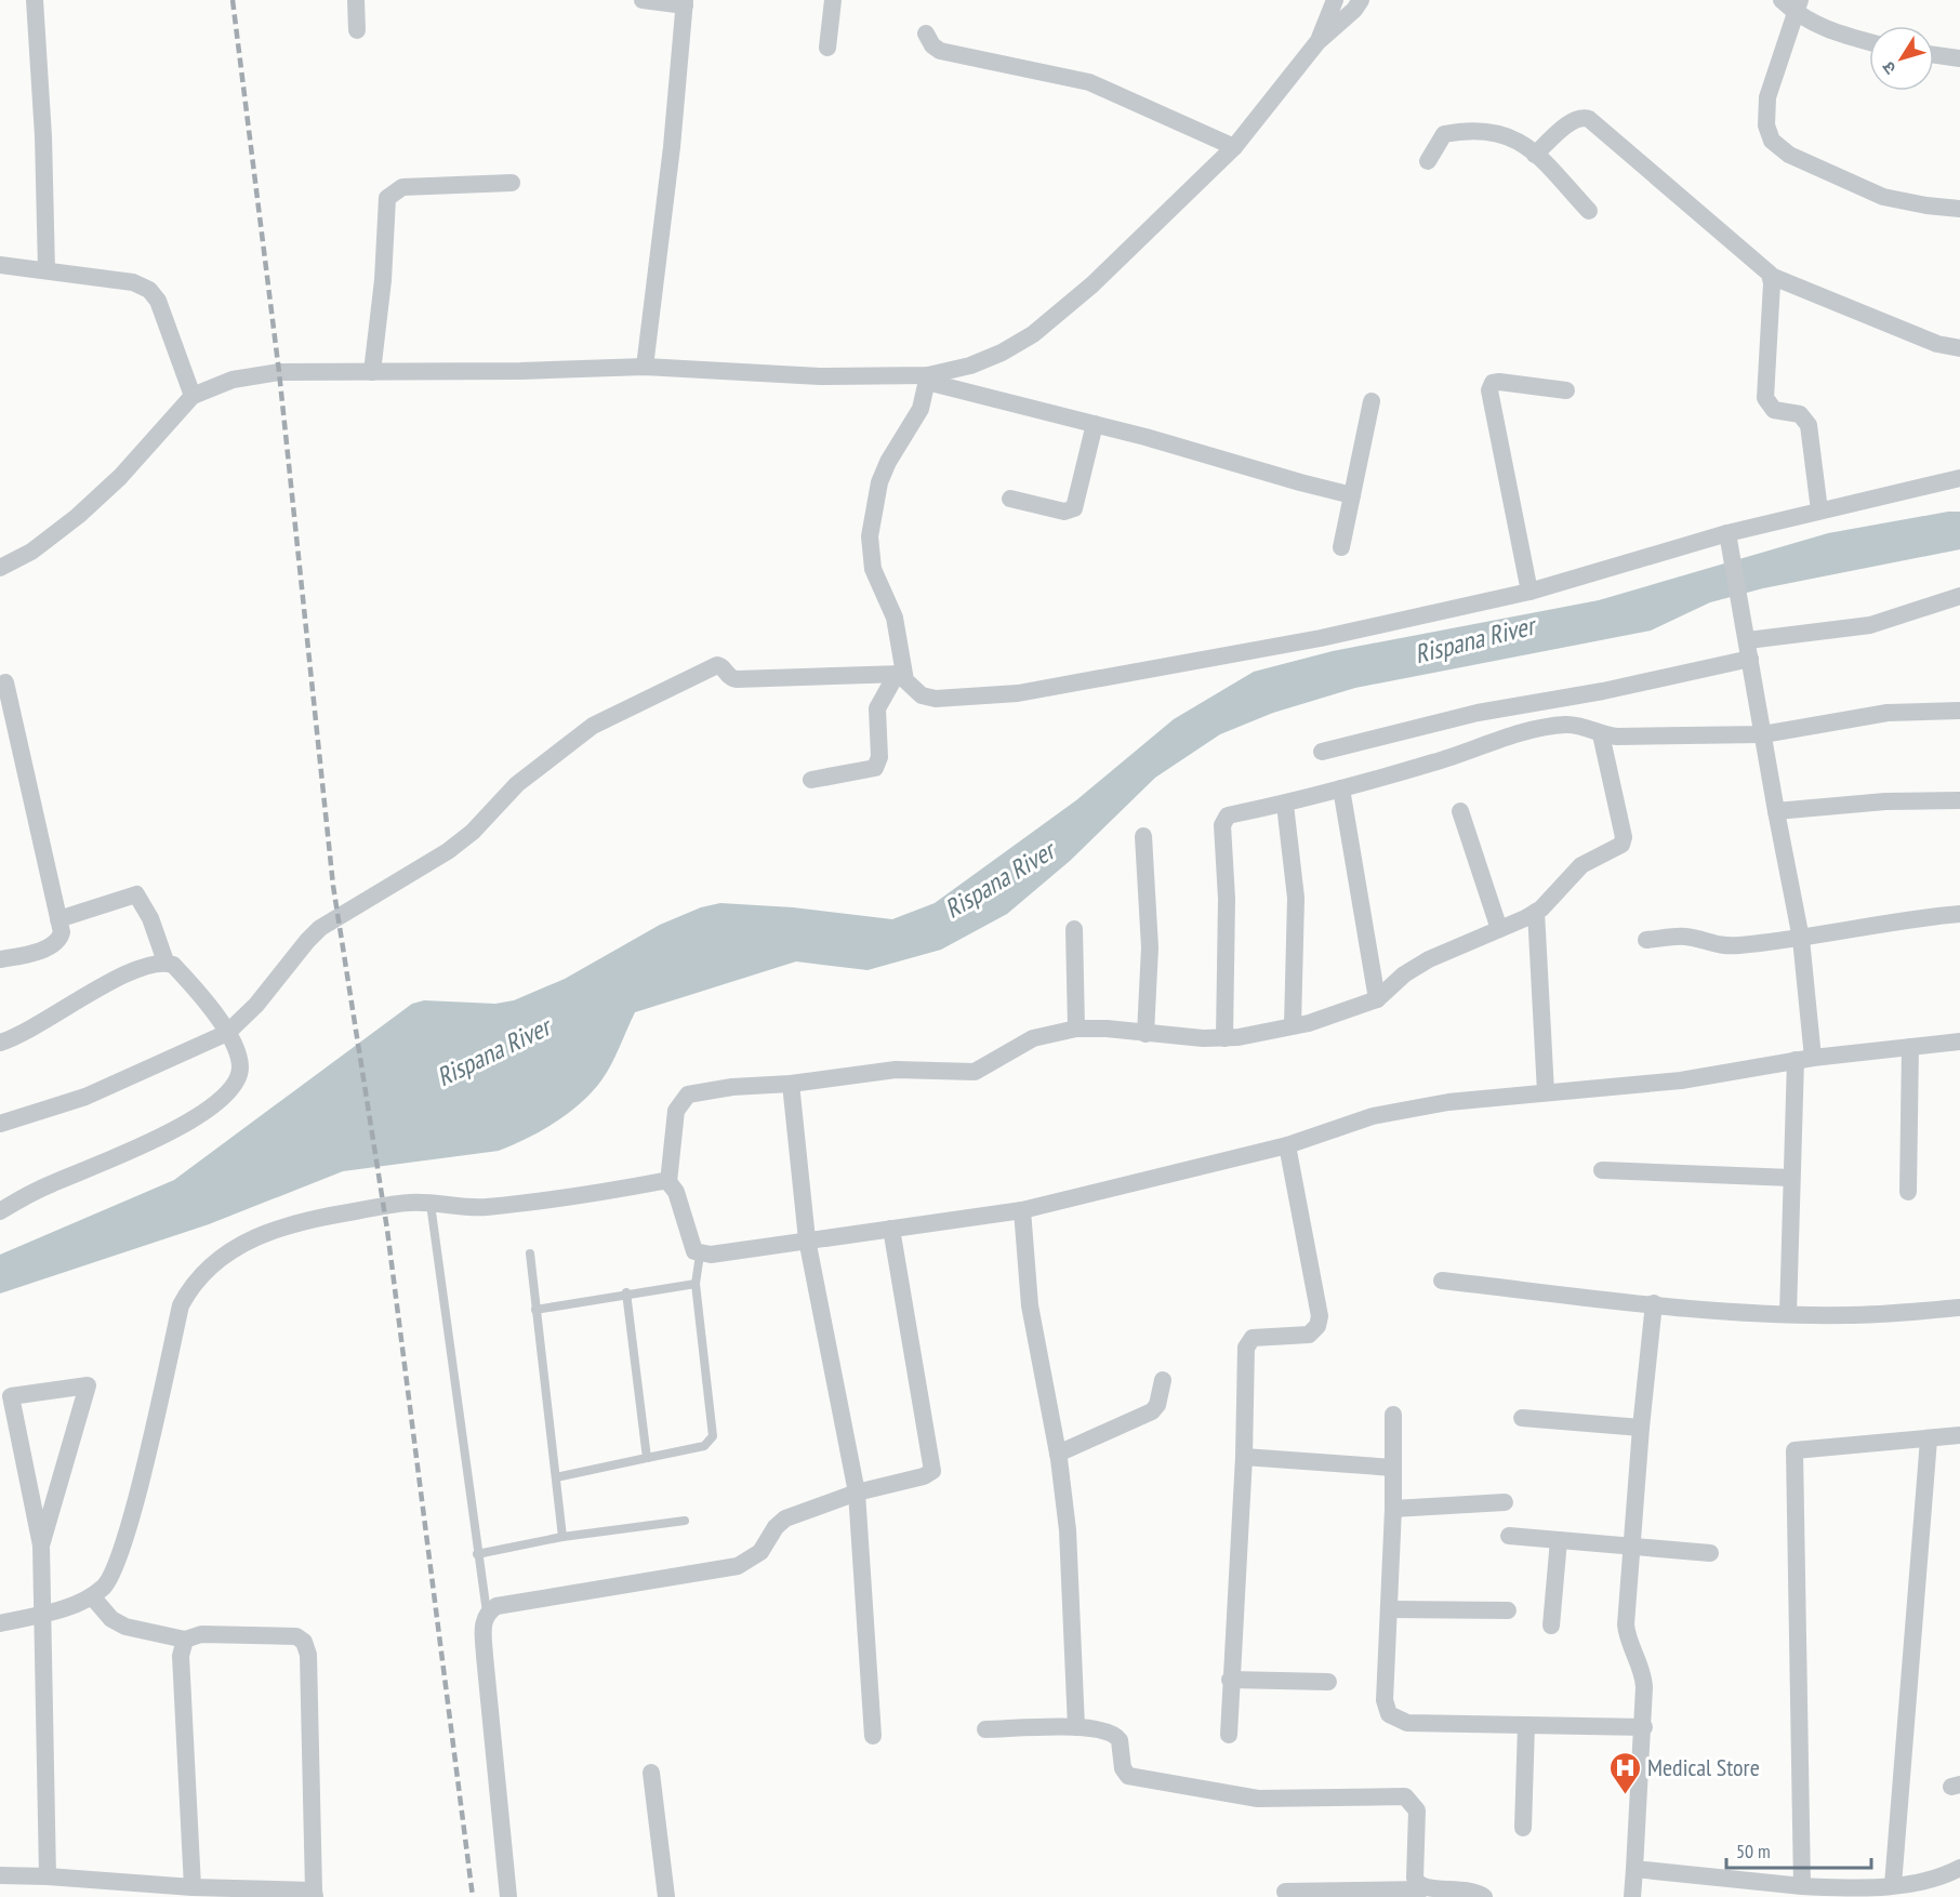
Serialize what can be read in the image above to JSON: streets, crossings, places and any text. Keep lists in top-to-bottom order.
{
  "water": ["Rispana River"],
  "places": {
    "hospital": ["Medical Store"]
  },
  "scale_bar": "50 m",
  "north": "bottom left"
}
